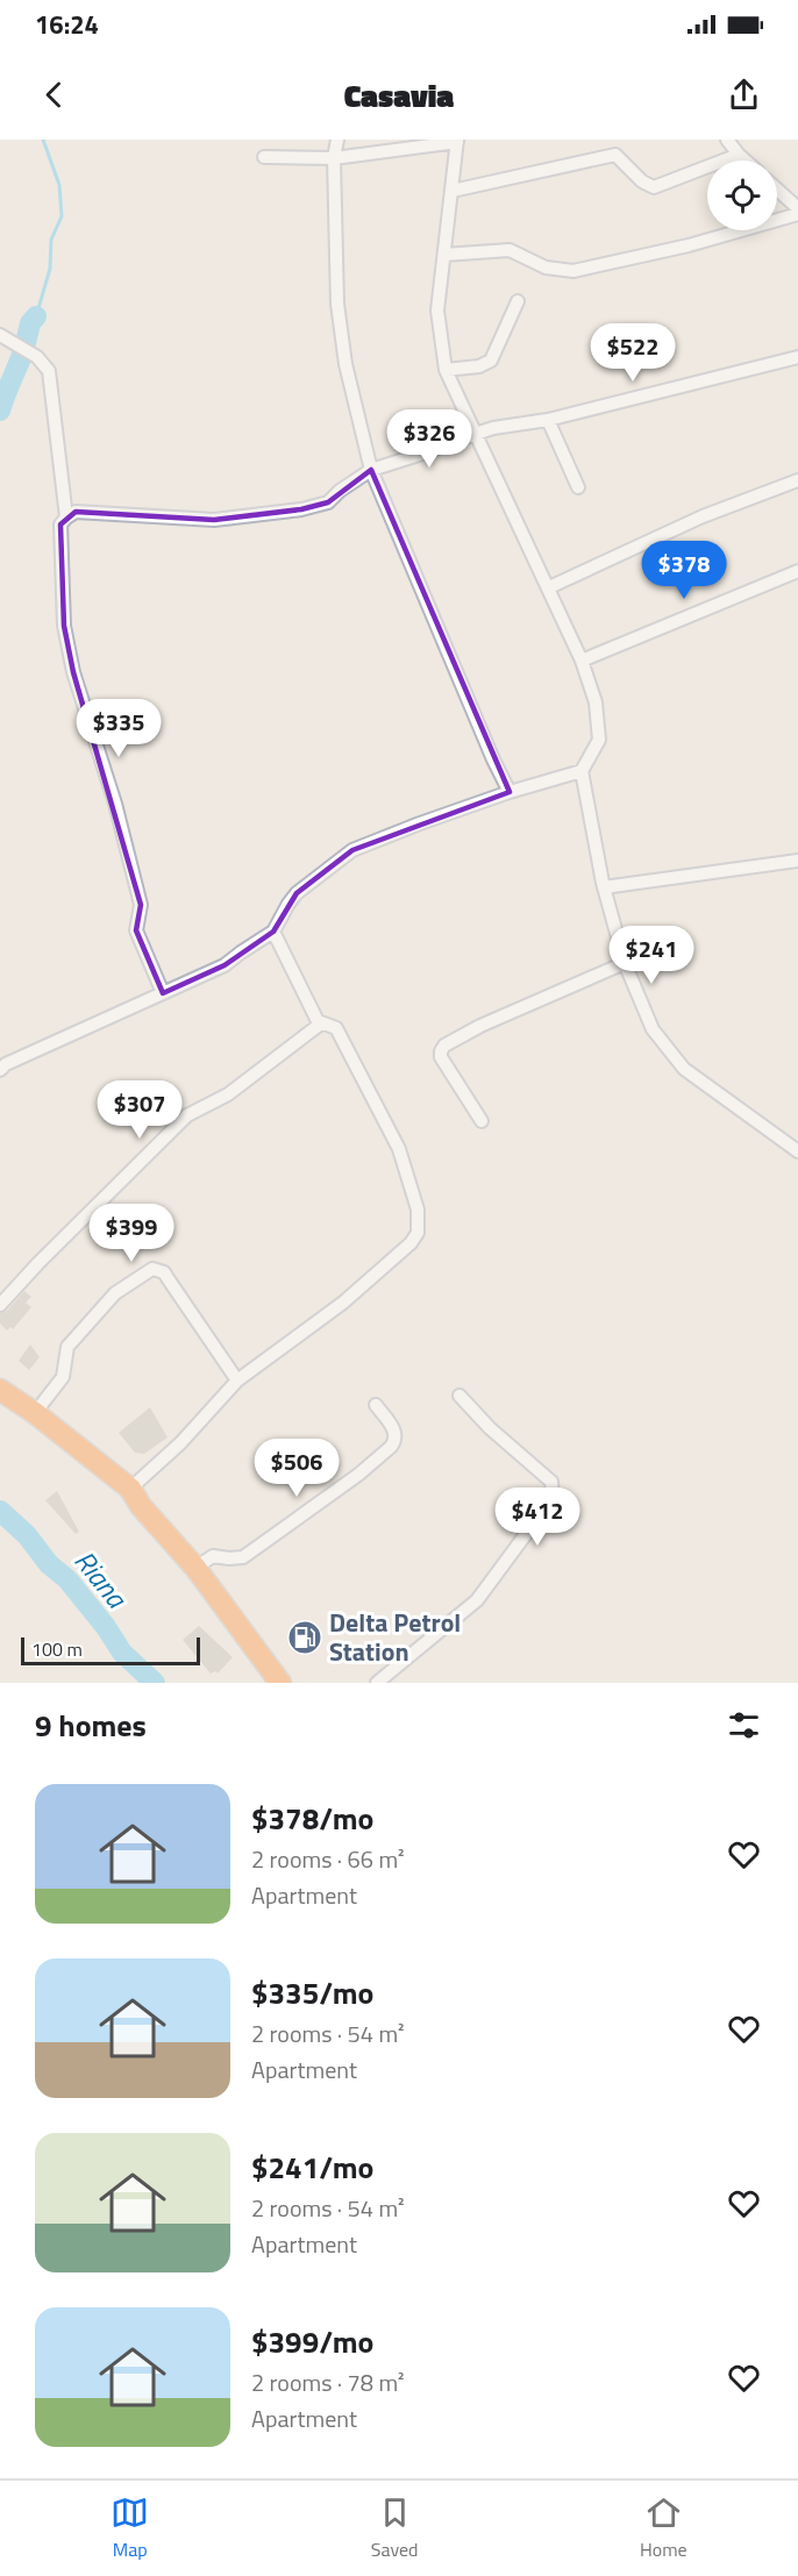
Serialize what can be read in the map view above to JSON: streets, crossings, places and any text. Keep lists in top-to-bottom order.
{
  "water": ["Riana"],
  "places": {
    "fuel station": ["Delta Petrol Station"]
  },
  "scale_bar": "100 m",
  "page": {
    "status": "16:24",
    "header": "Casavia",
    "price": [
      "$522",
      "$326",
      "$378",
      "$335",
      "$241",
      "$307",
      "$399",
      "$506",
      "$412"
    ],
    "scale": "100 m",
    "heading": "9 homes",
    "list": [
      {
        "name": "$378/mo",
        "note": "2 rooms · 66 m² · Apartment"
      },
      {
        "name": "$335/mo",
        "note": "2 rooms · 54 m² · Apartment"
      },
      {
        "name": "$241/mo",
        "note": "2 rooms · 54 m² · Apartment"
      },
      {
        "name": "$399/mo",
        "note": "2 rooms · 78 m² · Apartment"
      }
    ],
    "tabs": ["Map", "Saved", "Home"]
  }
}
